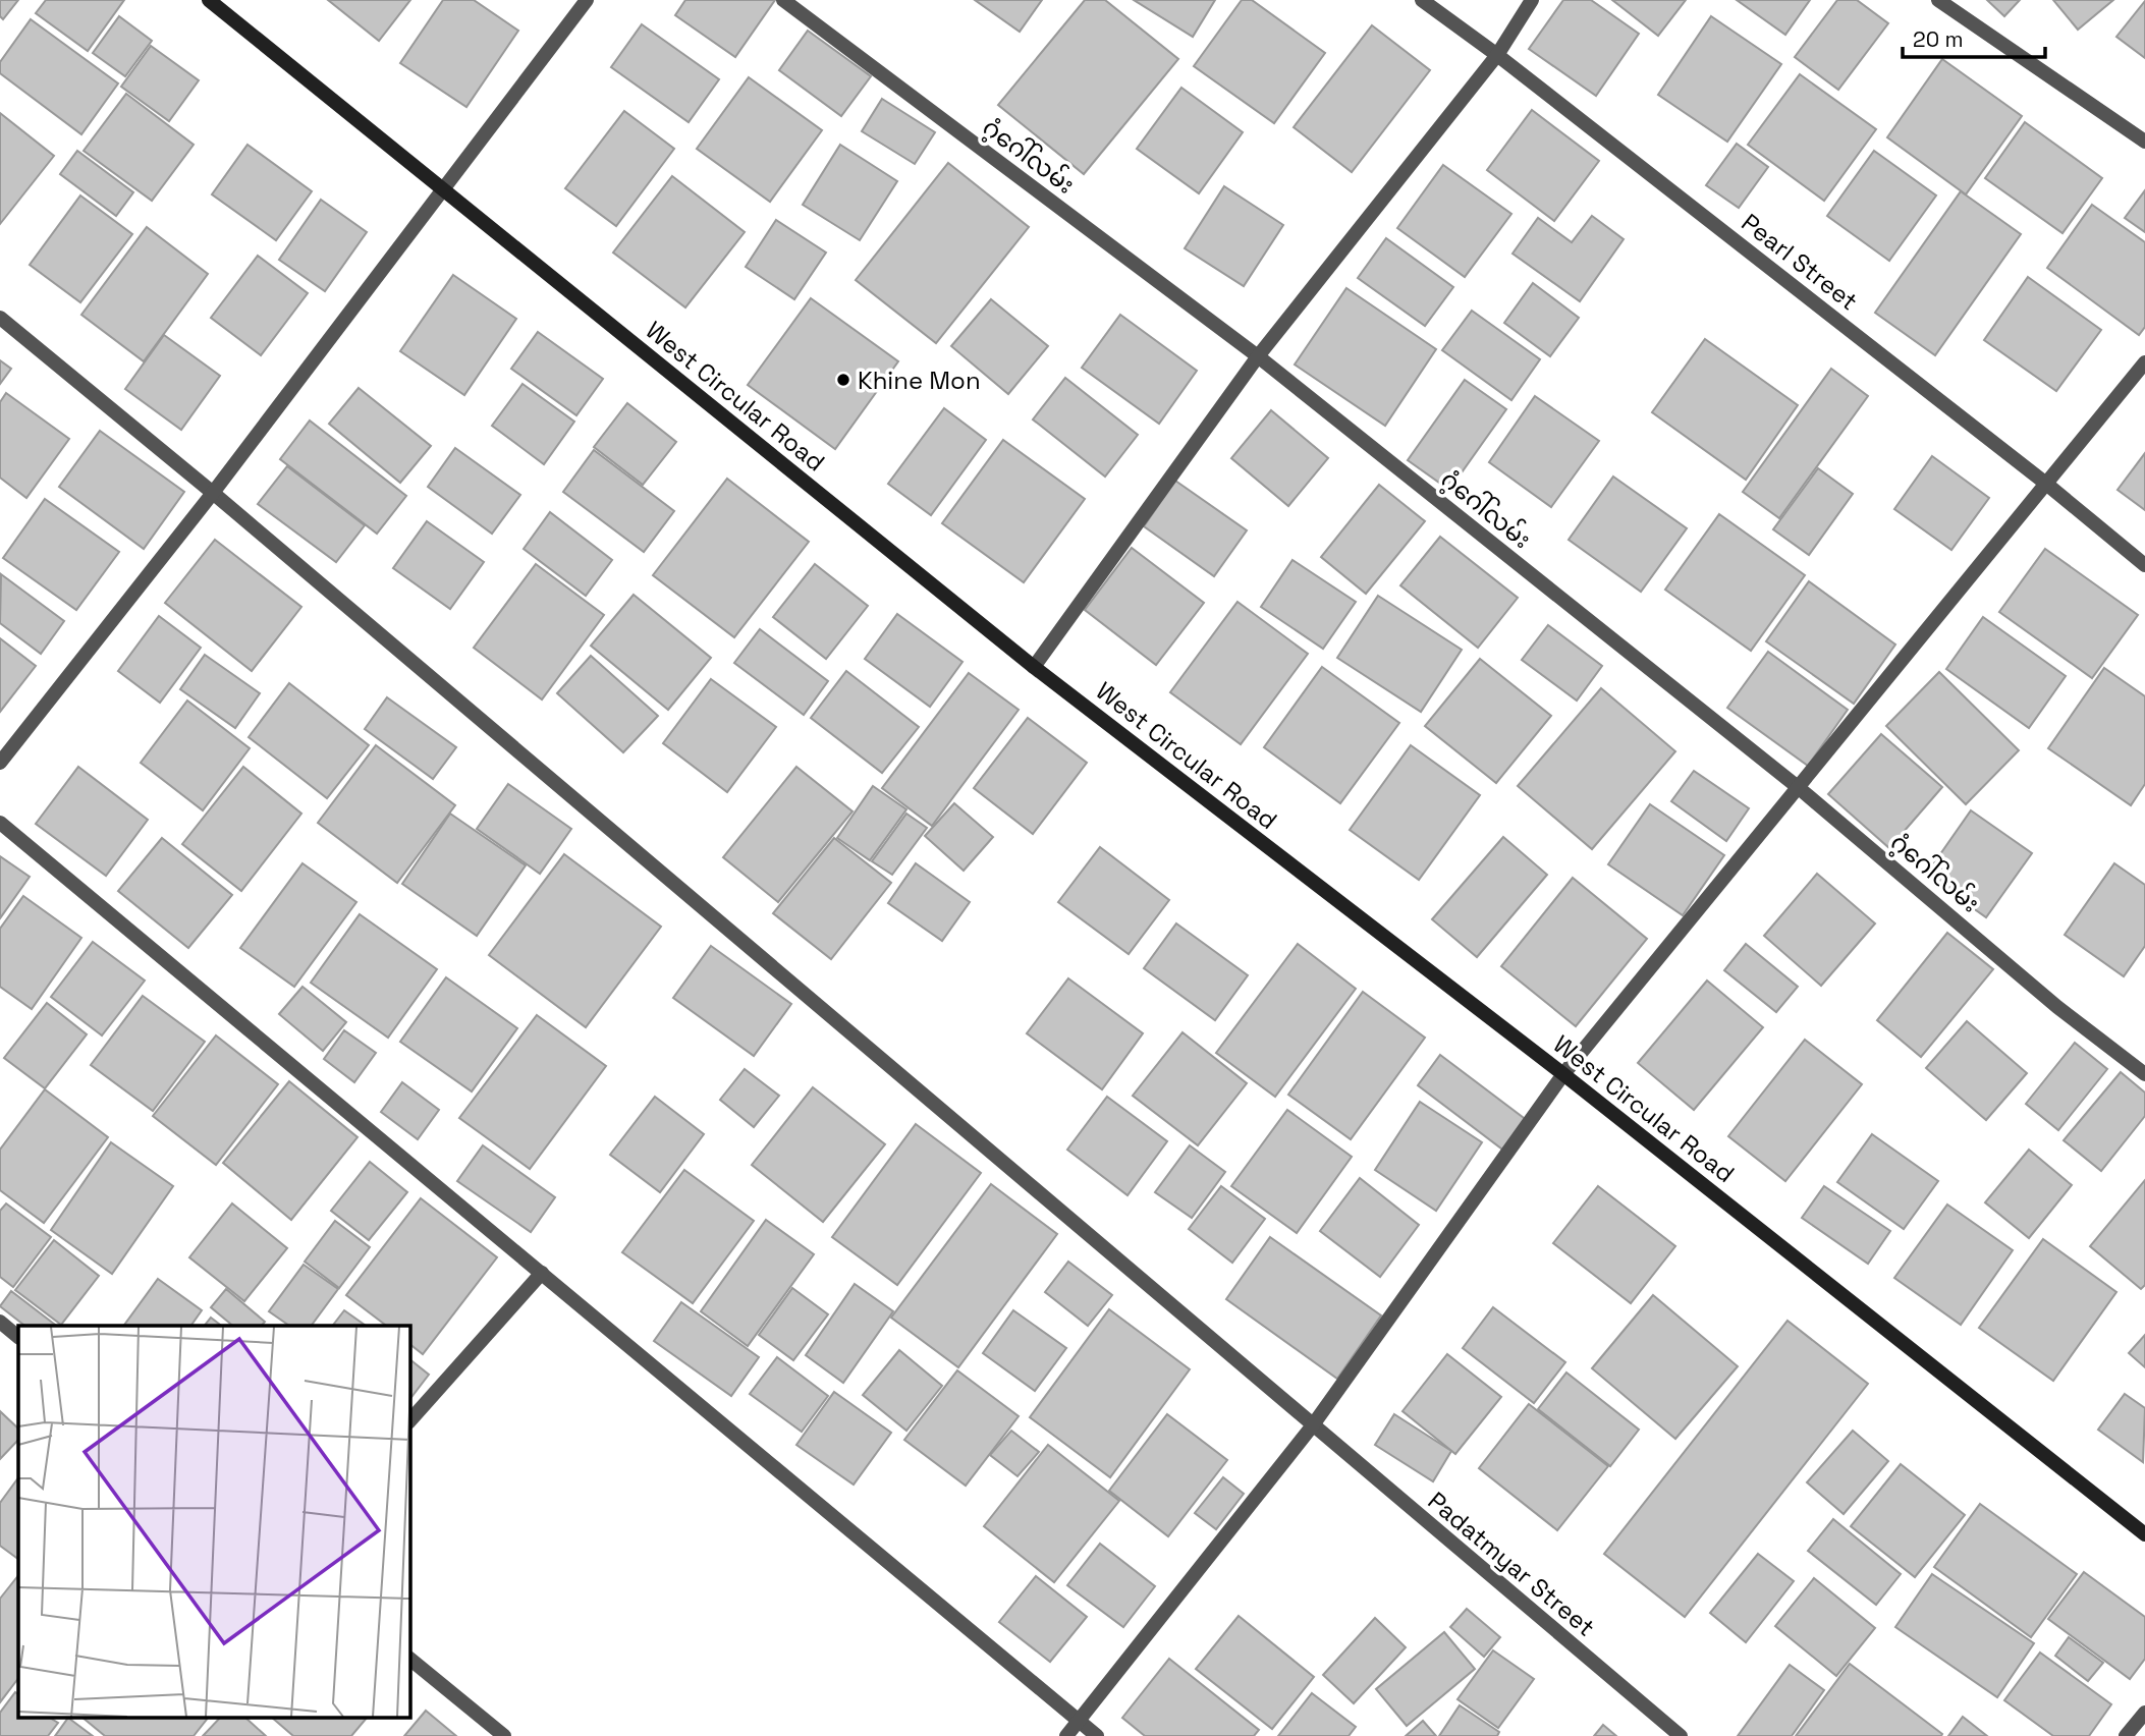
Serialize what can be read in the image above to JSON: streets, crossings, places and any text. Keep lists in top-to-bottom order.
{
  "streets": {
    "street": [
      "ဂံ့ဂေါ်လမ်း",
      "Pearl Street",
      "West Circular Road",
      "Padatmyar Street"
    ]
  },
  "places": ["Khine Mon"],
  "scale_bar": "20 m"
}
